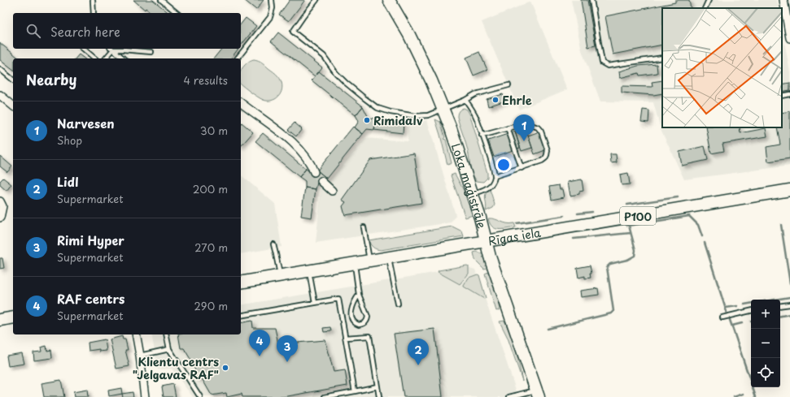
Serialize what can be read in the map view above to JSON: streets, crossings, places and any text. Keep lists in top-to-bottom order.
{
  "streets": {
    "main road": ["Loka maģistrāle", "P100", "Rīgas iela"]
  },
  "crossings": [
    ["Loka maģistrāle", "Rīgas iela"]
  ],
  "places": ["Ehrle", "Rimidalv", "Klientu centrs \"Jelgavas RAF\""],
  "page": {
    "search": "Search here",
    "heading": ["Nearby", "4 results"],
    "list": [
      {
        "mark": "1",
        "name": "Narvesen",
        "note": "Shop",
        "value": "30 m"
      },
      {
        "mark": "2",
        "name": "Lidl",
        "note": "Supermarket",
        "value": "200 m"
      },
      {
        "mark": "3",
        "name": "Rimi Hyper",
        "note": "Supermarket",
        "value": "270 m"
      },
      {
        "mark": "4",
        "name": "RAF centrs",
        "note": "Supermarket",
        "value": "290 m"
      }
    ],
    "pins": [
      "1",
      "4",
      "3",
      "2"
    ],
    "map_buttons": ["+", "−"]
  }
}
